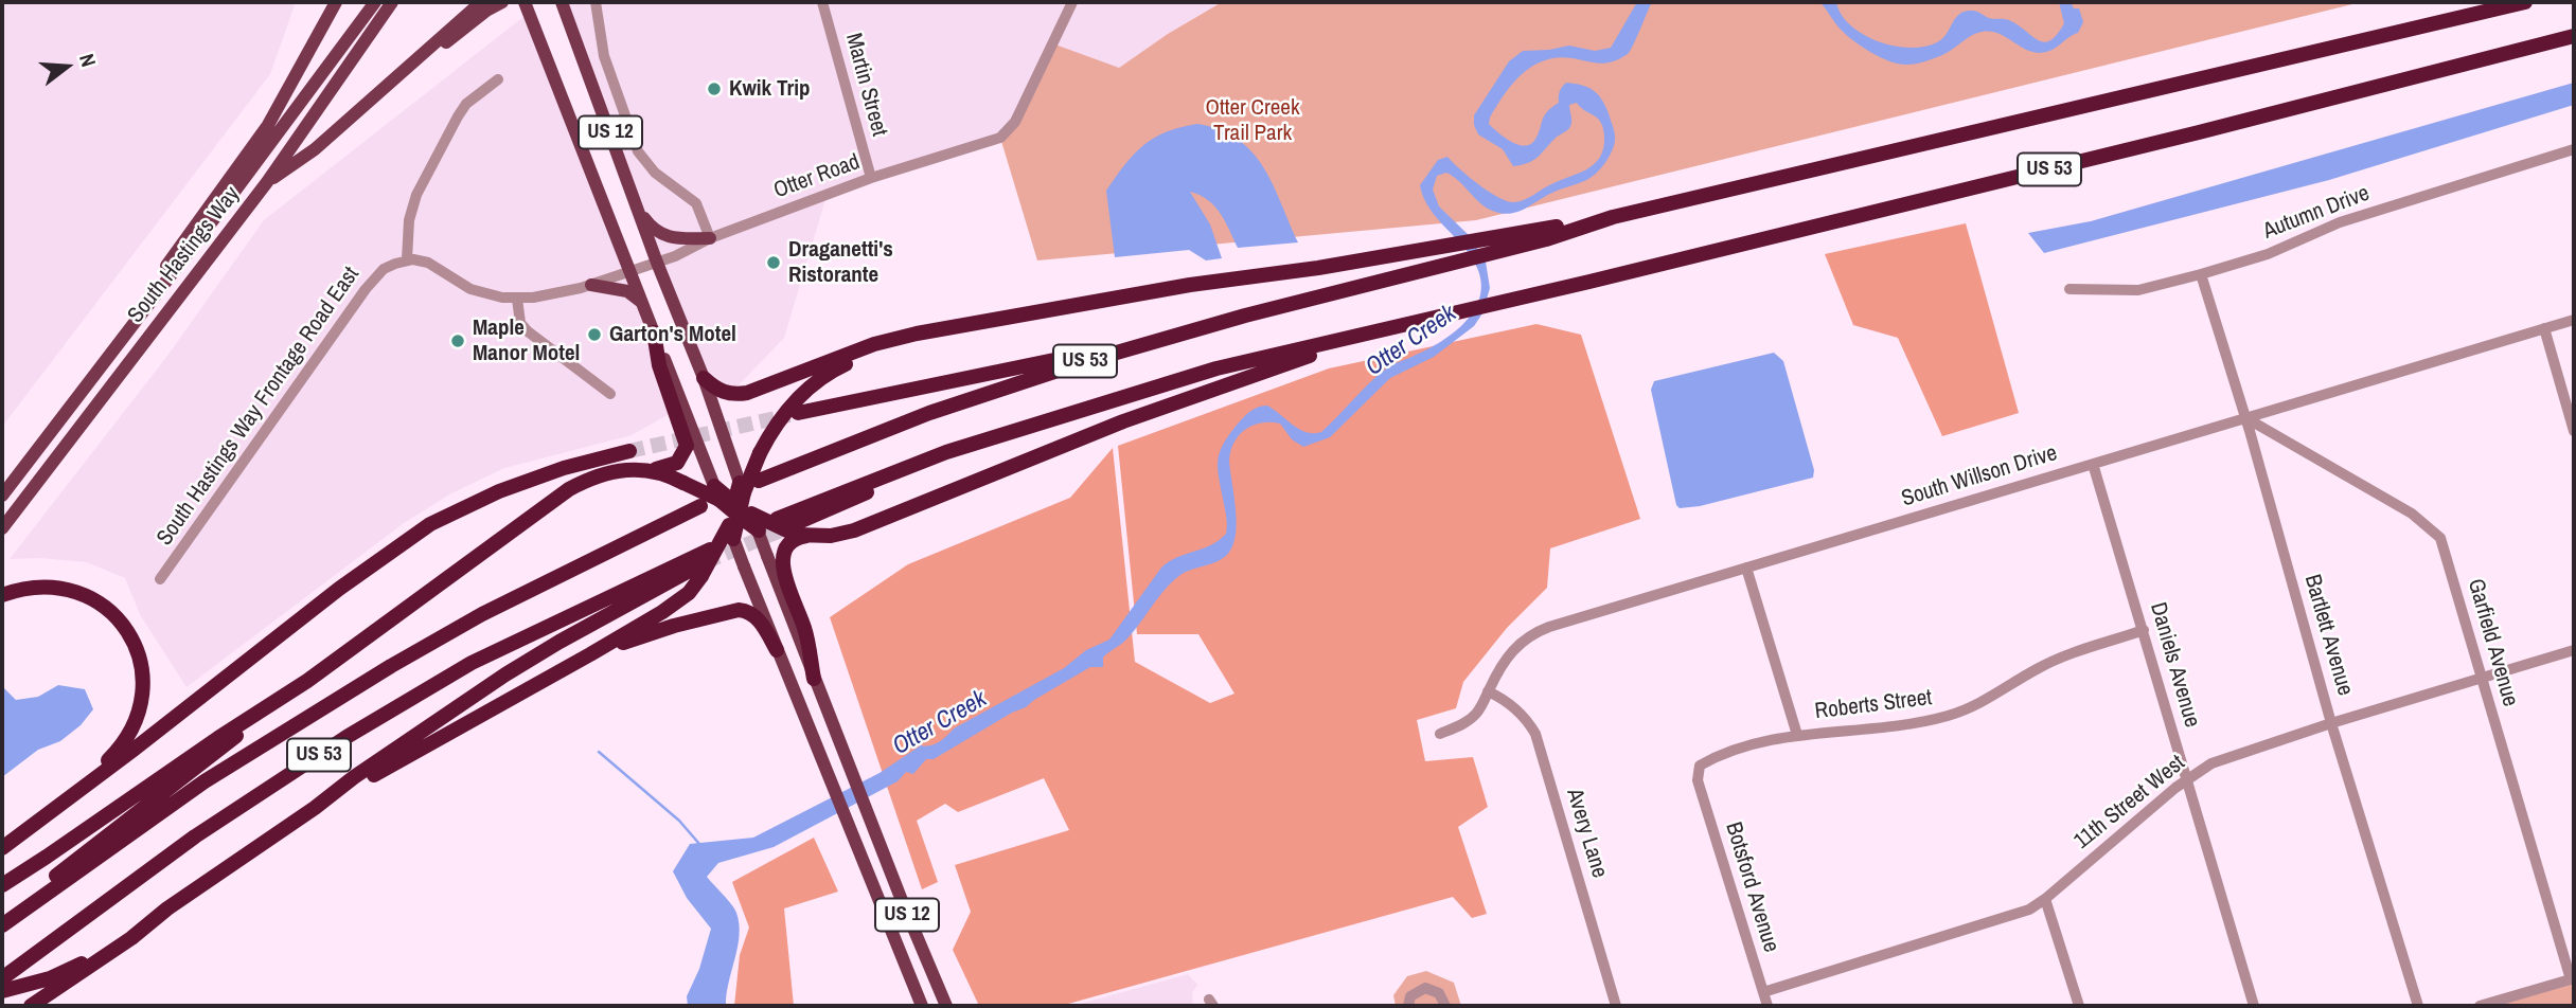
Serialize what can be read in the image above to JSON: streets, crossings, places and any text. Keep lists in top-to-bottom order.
{
  "streets": {
    "highway": ["US 53"],
    "main road": ["US 12", "South Hastings Way"],
    "street": [
      "Martin Street",
      "Otter Road",
      "Autumn Drive",
      "South Hastings Way Frontage Road East",
      "South Willson Drive",
      "Bartlett Avenue",
      "Garfield Avenue",
      "Daniels Avenue",
      "Roberts Street",
      "11th Street West",
      "Avery Lane",
      "Botsford Avenue"
    ]
  },
  "crossings": [
    ["Martin Street", "Otter Road"],
    ["US 12", "Otter Road"],
    ["Otter Road", "South Hastings Way Frontage Road East"],
    ["Autumn Drive", "Bartlett Avenue"],
    ["South Willson Drive", "Bartlett Avenue"],
    ["South Willson Drive", "Garfield Avenue"],
    ["South Willson Drive", "Daniels Avenue"],
    ["South Willson Drive", "Avery Lane"],
    ["Bartlett Avenue", "Garfield Avenue"],
    ["Bartlett Avenue", "11th Street West"],
    ["Garfield Avenue", "11th Street West"],
    ["Daniels Avenue", "Roberts Street"],
    ["Daniels Avenue", "11th Street West"],
    ["Roberts Street", "Botsford Avenue"],
    ["11th Street West", "Botsford Avenue"]
  ],
  "water": ["Otter Creek"],
  "parks": ["Otter Creek Trail Park"],
  "places": [
    "Kwik Trip",
    "Draganetti's Ristorante",
    "Garton's Motel",
    "Maple Manor Motel"
  ],
  "north": "right"
}
